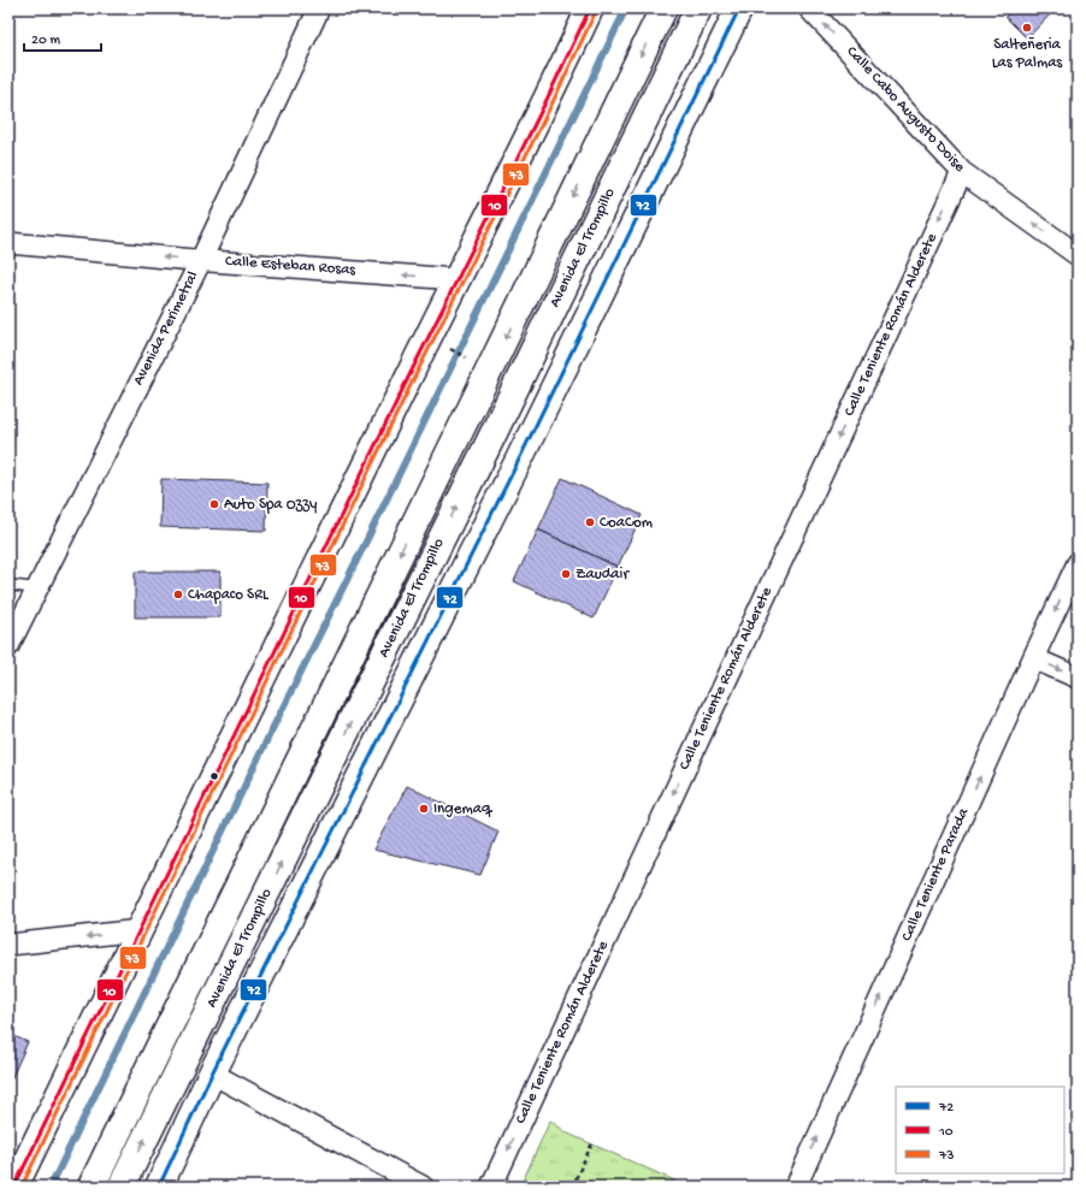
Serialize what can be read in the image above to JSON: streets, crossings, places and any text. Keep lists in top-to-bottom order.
{
  "streets": {
    "main road": ["Avenida El Trompillo"],
    "street": [
      "Calle Cabo Augusto Doise",
      "Calle Esteban Rosas",
      "Calle Teniente Román Alderete",
      "Avenida Perimetral",
      "Calle Teniente Parada"
    ]
  },
  "crossings": [
    ["Calle Cabo Augusto Doise", "Calle Teniente Román Alderete"],
    ["Calle Esteban Rosas", "Avenida Perimetral"]
  ],
  "one_way": ["Calle Cabo Augusto Doise", "Calle Esteban Rosas", "Calle Teniente Román Alderete"],
  "places": [
    "Salteñeria Las Palmas",
    "Auto Spa Ozzy",
    "CoaCom",
    "Zaudair",
    "Chapaco SRL",
    "Ingemaq"
  ],
  "lines": ["transit line 72", "transit line 10", "transit line 73"],
  "legend": ["72", "10", "73"],
  "scale_bar": "20 m"
}
